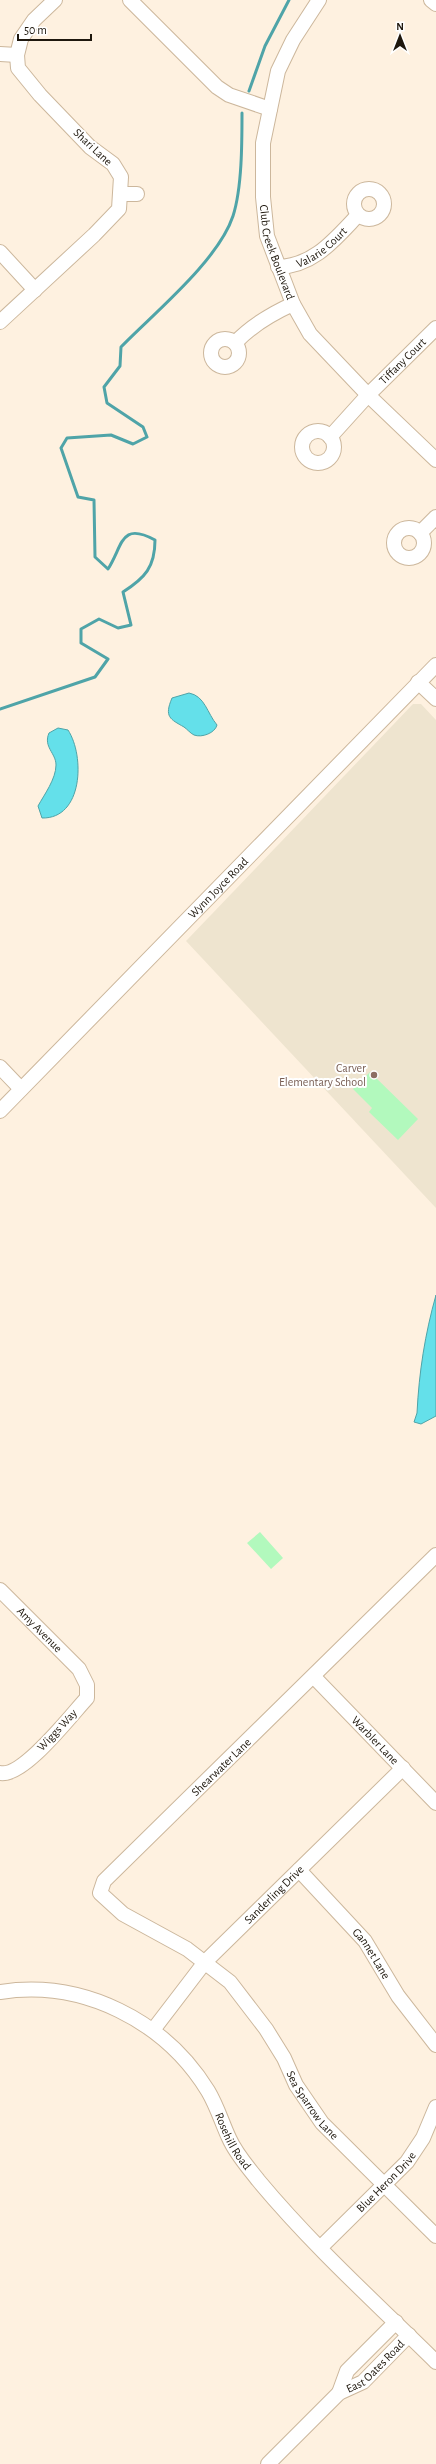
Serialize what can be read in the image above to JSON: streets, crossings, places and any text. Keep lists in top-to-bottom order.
{
  "streets": {
    "street": [
      "Shari Lane",
      "Valarie Court",
      "Club Creek Boulevard",
      "Tiffany Court",
      "Wynn Joyce Road",
      "Amy Avenue",
      "Wiggs Way",
      "Warbler Lane",
      "Shearwater Lane",
      "Sanderling Drive",
      "Gannet Lane",
      "Sea Sparrow Lane",
      "Rosehill Road",
      "Blue Heron Drive",
      "East Oates Road"
    ]
  },
  "crossings": [
    ["Valarie Court", "Club Creek Boulevard"],
    ["Club Creek Boulevard", "Tiffany Court"],
    ["Amy Avenue", "Wiggs Way"],
    ["Warbler Lane", "Shearwater Lane"],
    ["Warbler Lane", "Sanderling Drive"],
    ["Shearwater Lane", "Sanderling Drive"],
    ["Shearwater Lane", "Sea Sparrow Lane"],
    ["Sanderling Drive", "Gannet Lane"],
    ["Sanderling Drive", "Sea Sparrow Lane"],
    ["Sanderling Drive", "Rosehill Road"],
    ["Sea Sparrow Lane", "Blue Heron Drive"],
    ["Rosehill Road", "Blue Heron Drive"],
    ["Rosehill Road", "East Oates Road"]
  ],
  "places": ["Carver Elementary School"],
  "scale_bar": "50 m",
  "north": "top"
}
